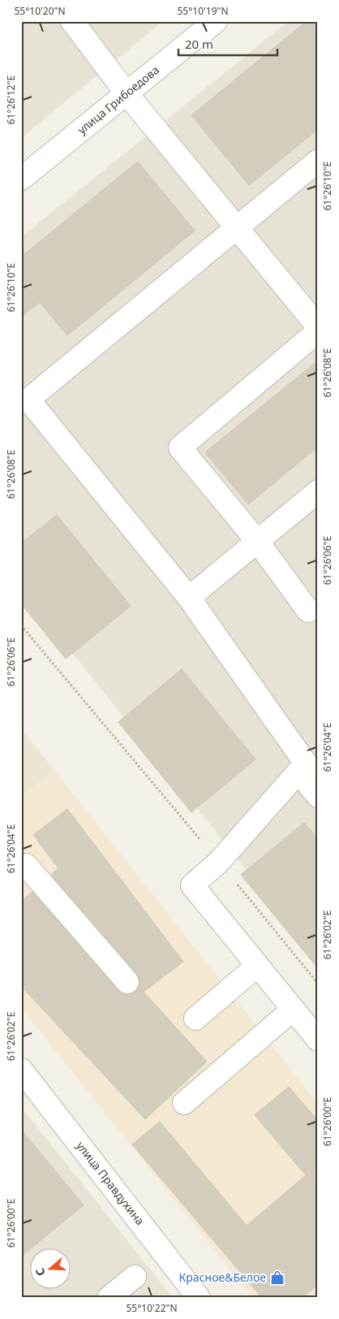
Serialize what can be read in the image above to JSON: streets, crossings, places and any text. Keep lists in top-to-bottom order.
{
  "streets": {
    "street": ["улица Грибоедова", "улица Правдухина"]
  },
  "places": {
    "shop": ["Красное&Белое"]
  },
  "scale_bar": "20 m",
  "north": "left",
  "coordinates": [
    "55°10'20\"N",
    "55°10'19\"N",
    "61°26'12\"E",
    "61°26'10\"E",
    "61°26'08\"E",
    "61°26'06\"E",
    "61°26'04\"E",
    "61°26'02\"E",
    "61°26'00\"E",
    "55°10'22\"N"
  ]
}
